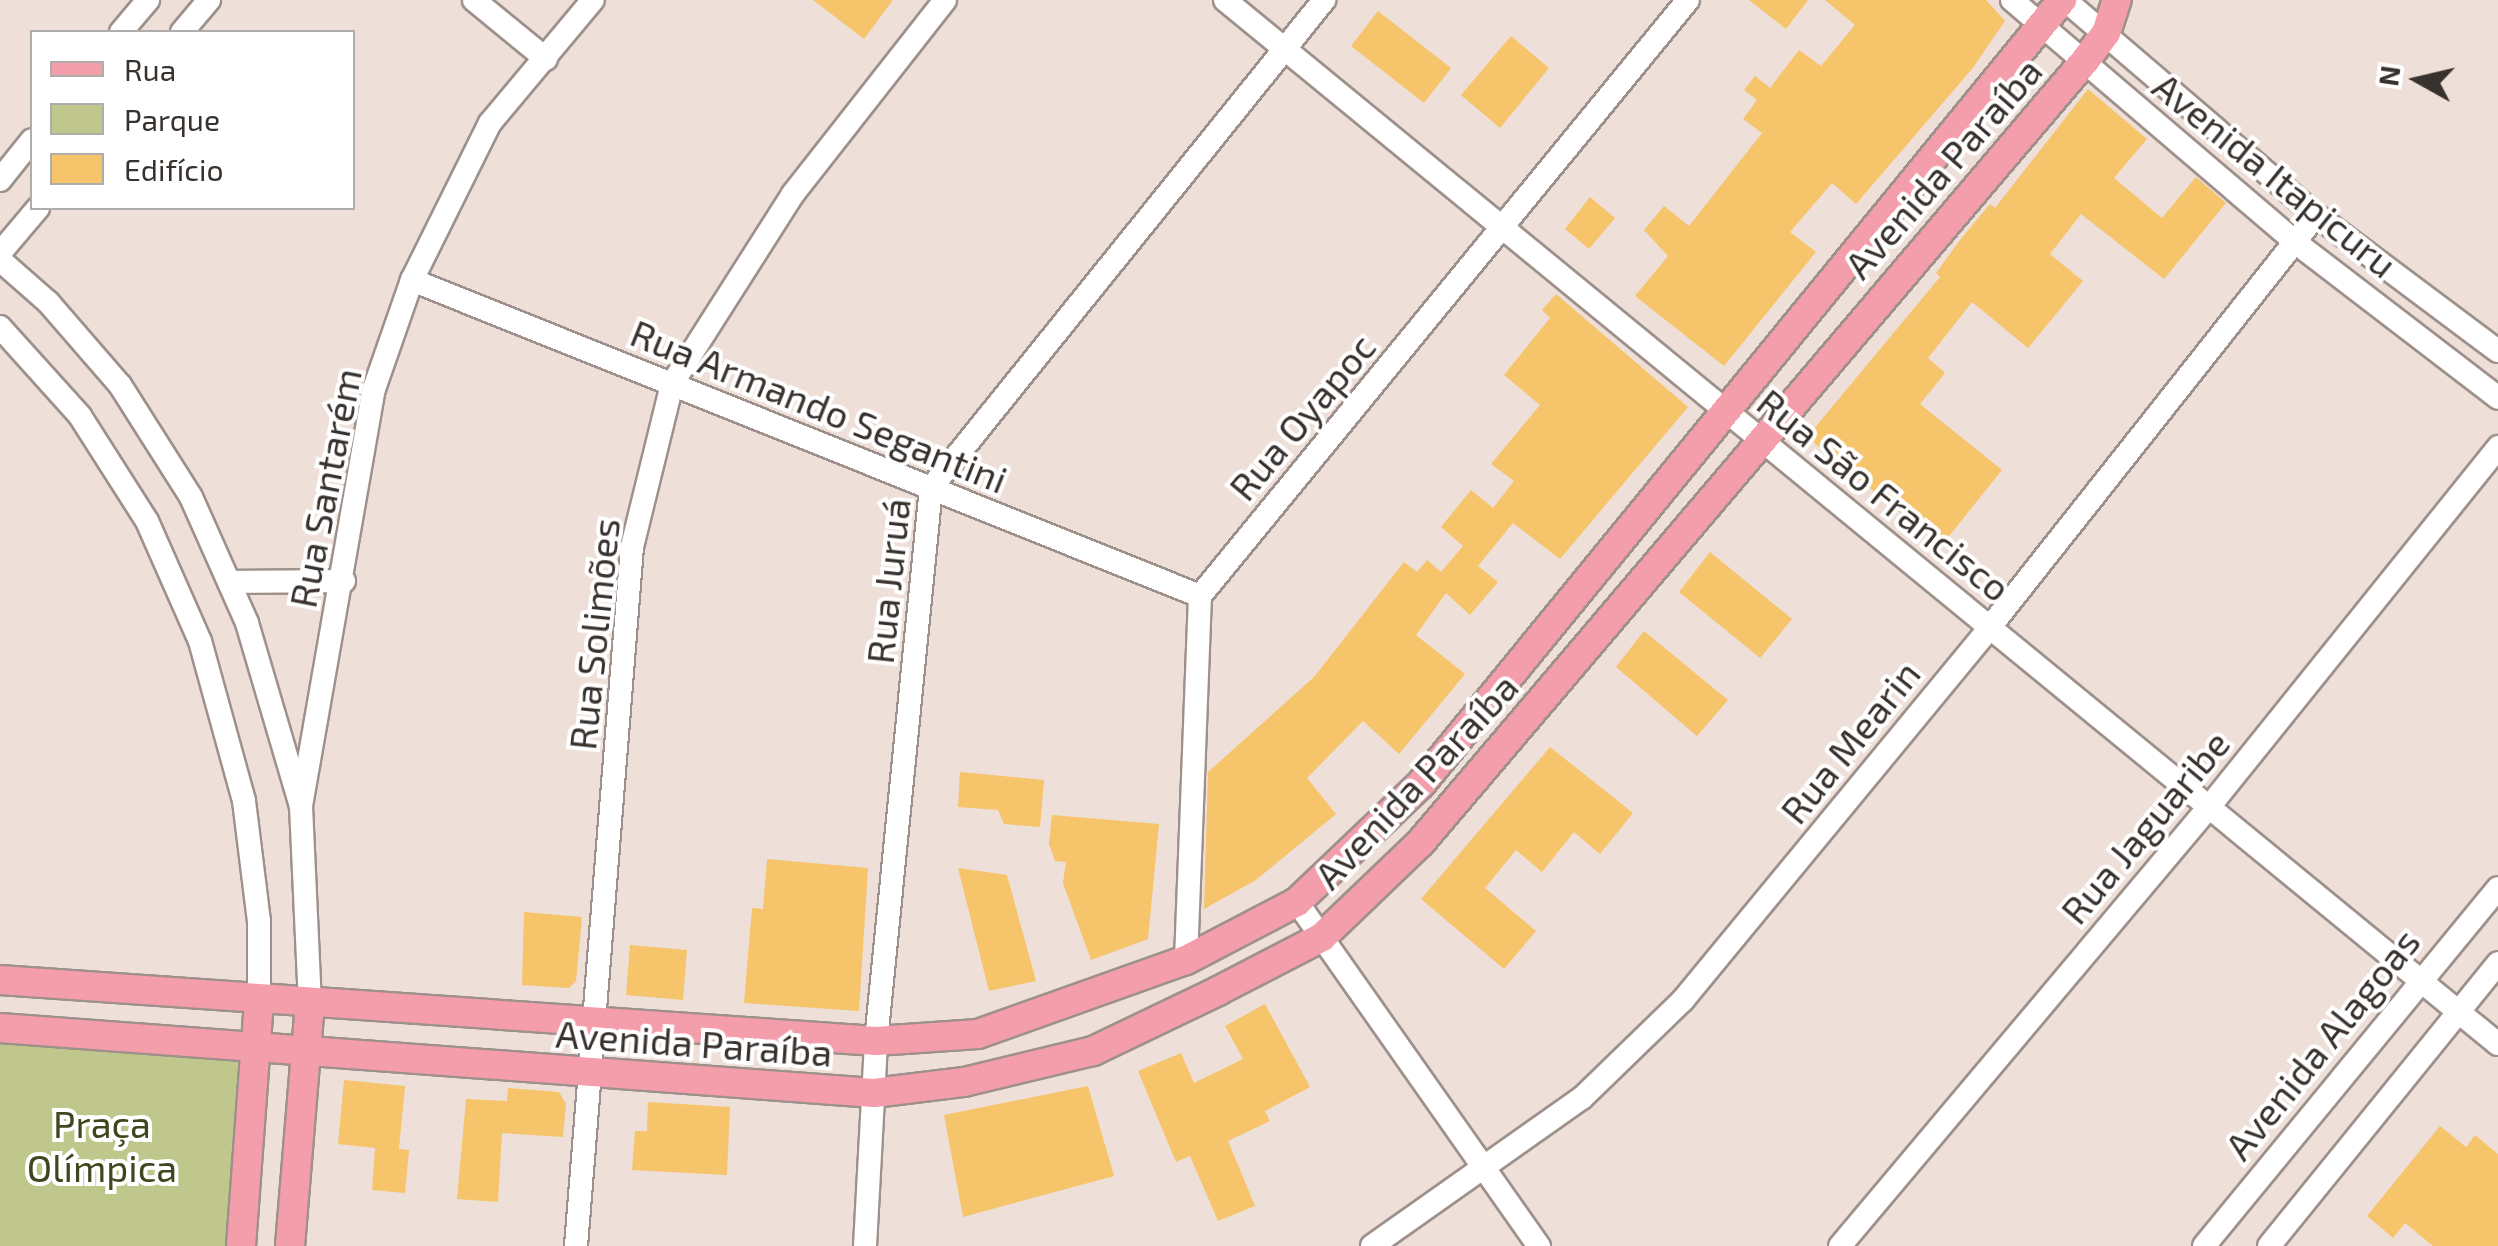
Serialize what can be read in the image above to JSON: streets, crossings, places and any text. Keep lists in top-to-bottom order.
{
  "streets": {
    "main road": ["Avenida Paraíba"],
    "street": [
      "Avenida Itapicuru",
      "Rua Armando Segantini",
      "Rua Oyapoc",
      "Rua Santarém",
      "Rua São Francisco",
      "Rua Juruá",
      "Rua Solimões",
      "Rua Mearin",
      "Rua Jaguaribe",
      "Avenida Alagoas"
    ]
  },
  "crossings": [
    ["Avenida Paraíba", "Avenida Itapicuru"],
    ["Avenida Paraíba", "Rua São Francisco"],
    ["Avenida Paraíba", "Rua Juruá"],
    ["Avenida Paraíba", "Rua Solimões"],
    ["Avenida Itapicuru", "Rua Mearin"],
    ["Rua Armando Segantini", "Rua Oyapoc"],
    ["Rua Armando Segantini", "Rua Santarém"],
    ["Rua Armando Segantini", "Rua Juruá"],
    ["Rua Armando Segantini", "Rua Solimões"],
    ["Rua Oyapoc", "Rua São Francisco"],
    ["Rua São Francisco", "Rua Juruá"],
    ["Rua São Francisco", "Rua Mearin"],
    ["Rua São Francisco", "Rua Jaguaribe"],
    ["Rua São Francisco", "Avenida Alagoas"]
  ],
  "parks": ["Praça Olímpica"],
  "legend": ["Rua", "Parque", "Edifício"],
  "north": "left"
}
